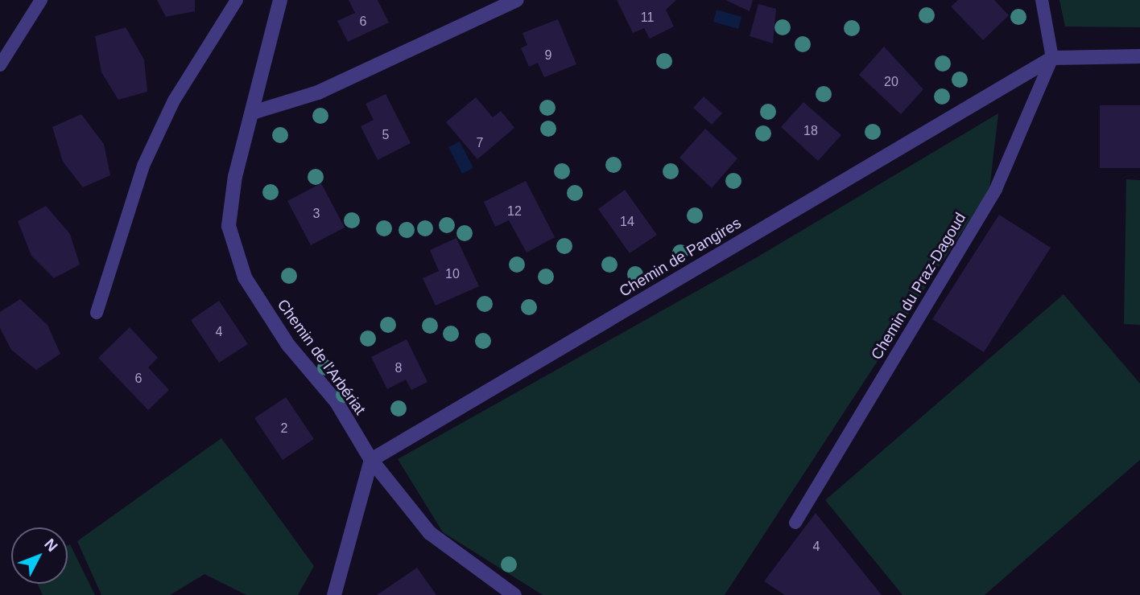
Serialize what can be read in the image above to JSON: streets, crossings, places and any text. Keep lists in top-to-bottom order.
{
  "streets": {
    "street": ["Chemin de Pangires", "Chemin de l'Arbériat"],
    "lane": ["Chemin du Praz-Dagoud"]
  },
  "crossings": [
    ["Chemin de Pangires", "Chemin du Praz-Dagoud"],
    ["Chemin de Pangires", "Chemin de l'Arbériat"]
  ],
  "house_numbers": [
    "11",
    "6",
    "9",
    "20",
    "18",
    "5",
    "7",
    "12",
    "3",
    "14",
    "10",
    "4",
    "8",
    "6",
    "2",
    "4"
  ],
  "north": "top right"
}
